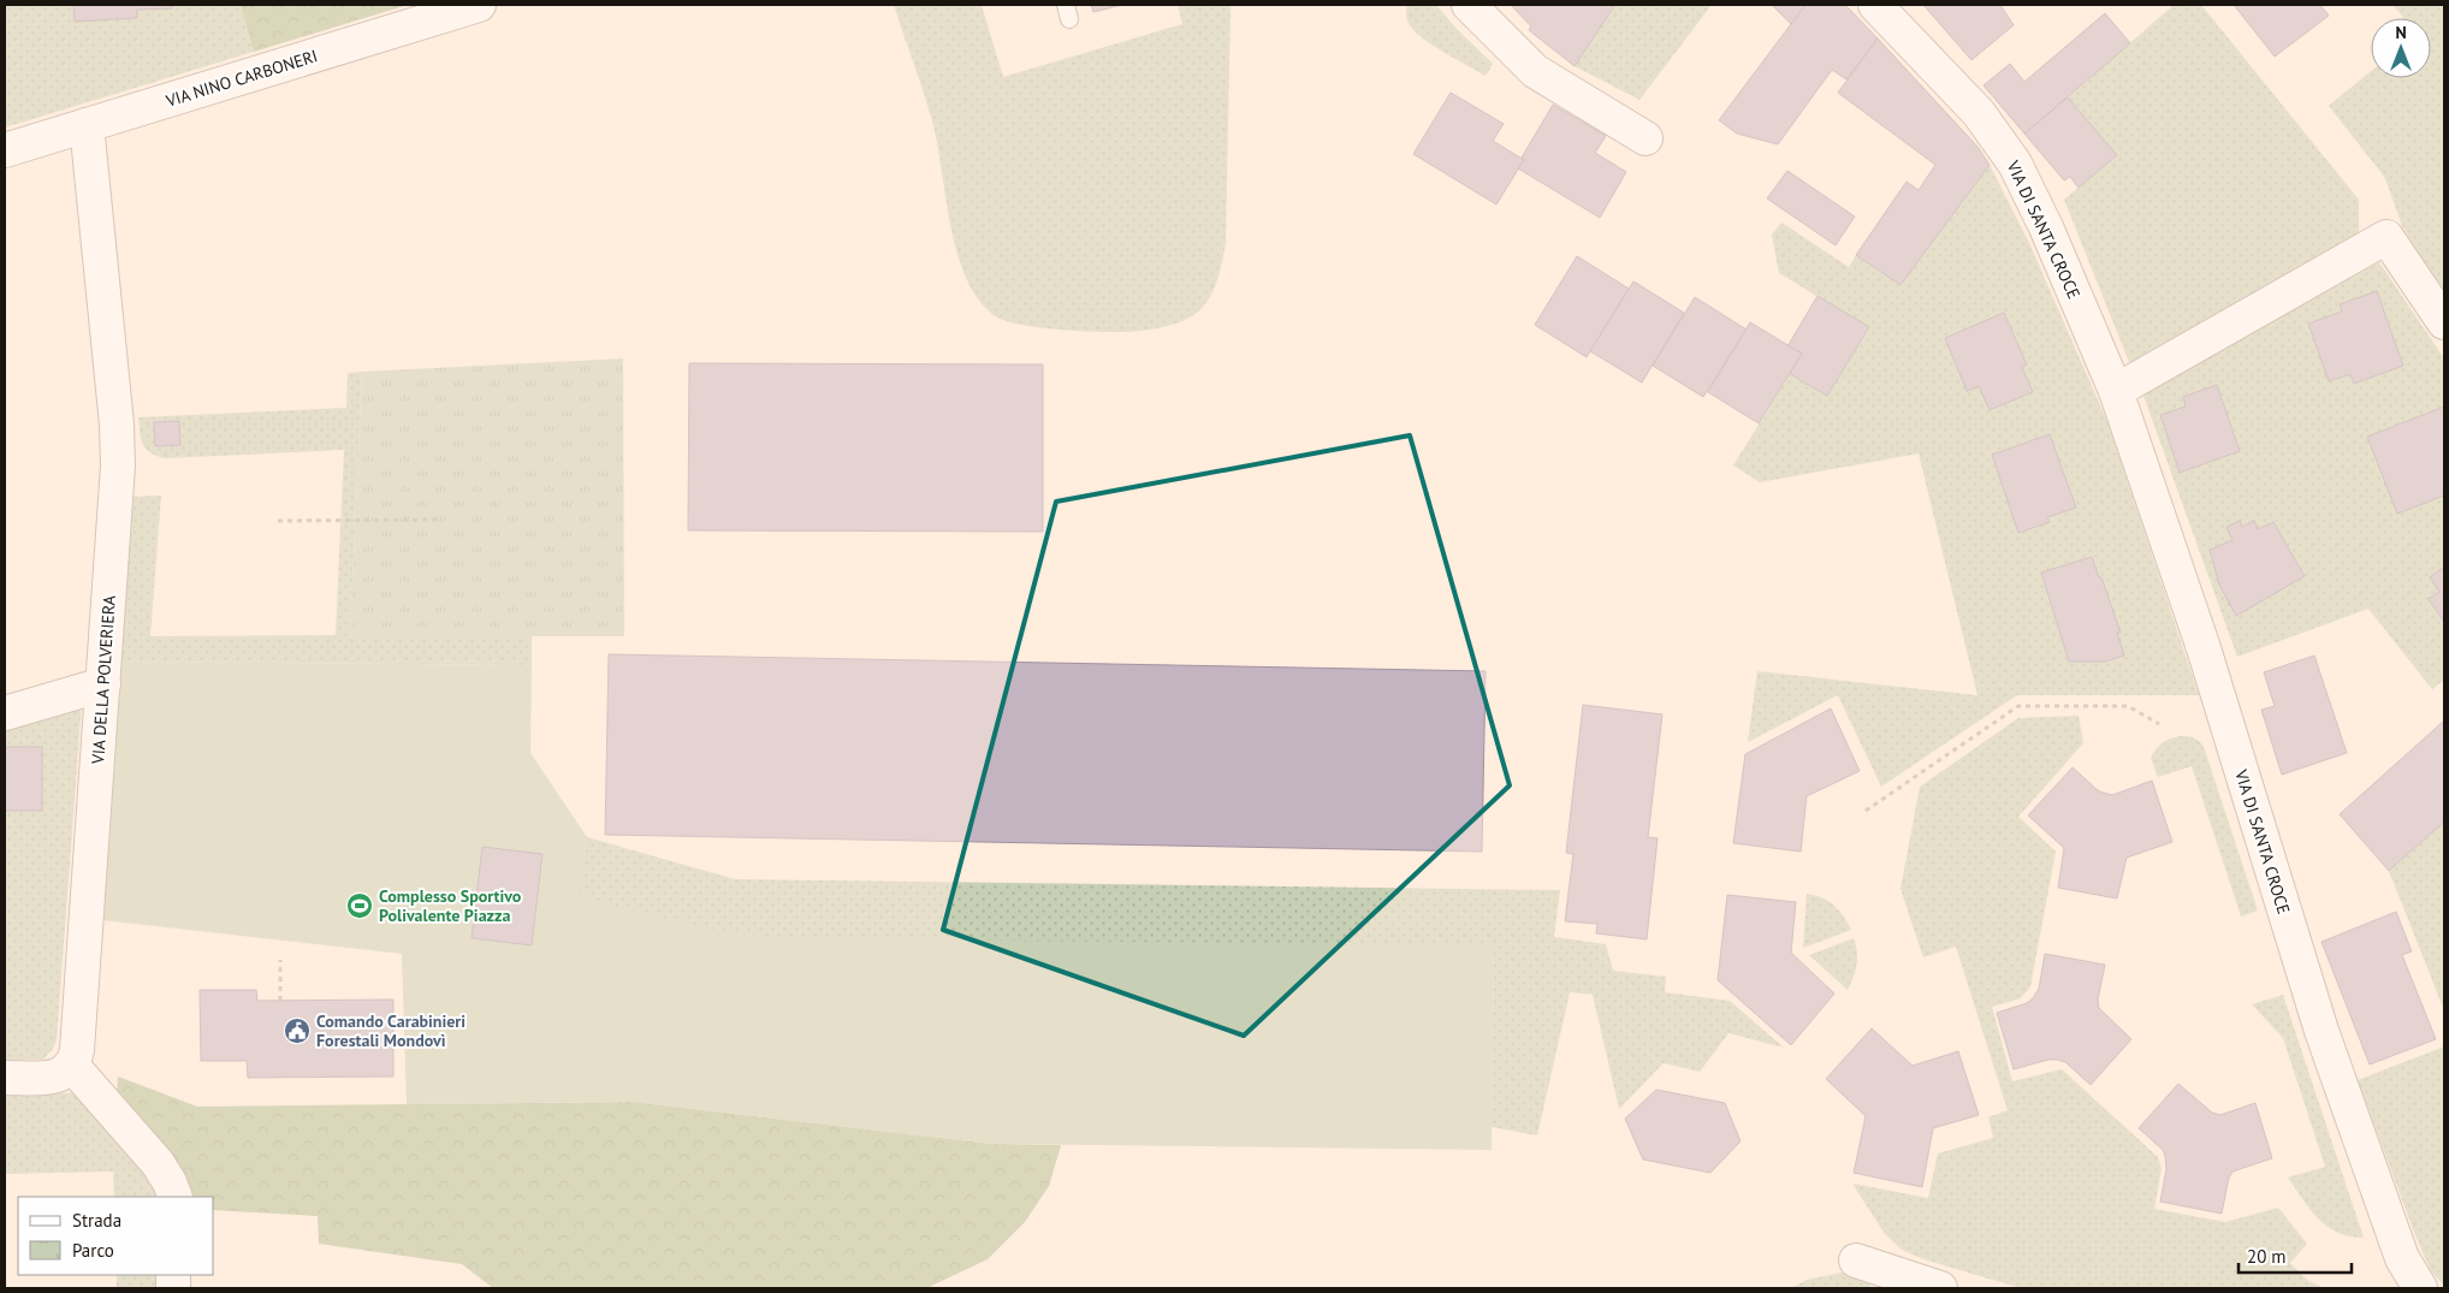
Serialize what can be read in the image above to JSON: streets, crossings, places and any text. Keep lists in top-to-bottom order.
{
  "streets": {
    "street": ["VIA NINO CARBONERI", "VIA DI SANTA CROCE", "VIA DELLA POLVERIERA"]
  },
  "crossings": [
    ["VIA NINO CARBONERI", "VIA DELLA POLVERIERA"]
  ],
  "places": {
    "sports": ["Complesso Sportivo Polivalente Piazza"],
    "public building": ["Comando Carabinieri Forestali Mondovì"]
  },
  "legend": ["Strada", "Parco"],
  "scale_bar": "20 m",
  "north": "top"
}
